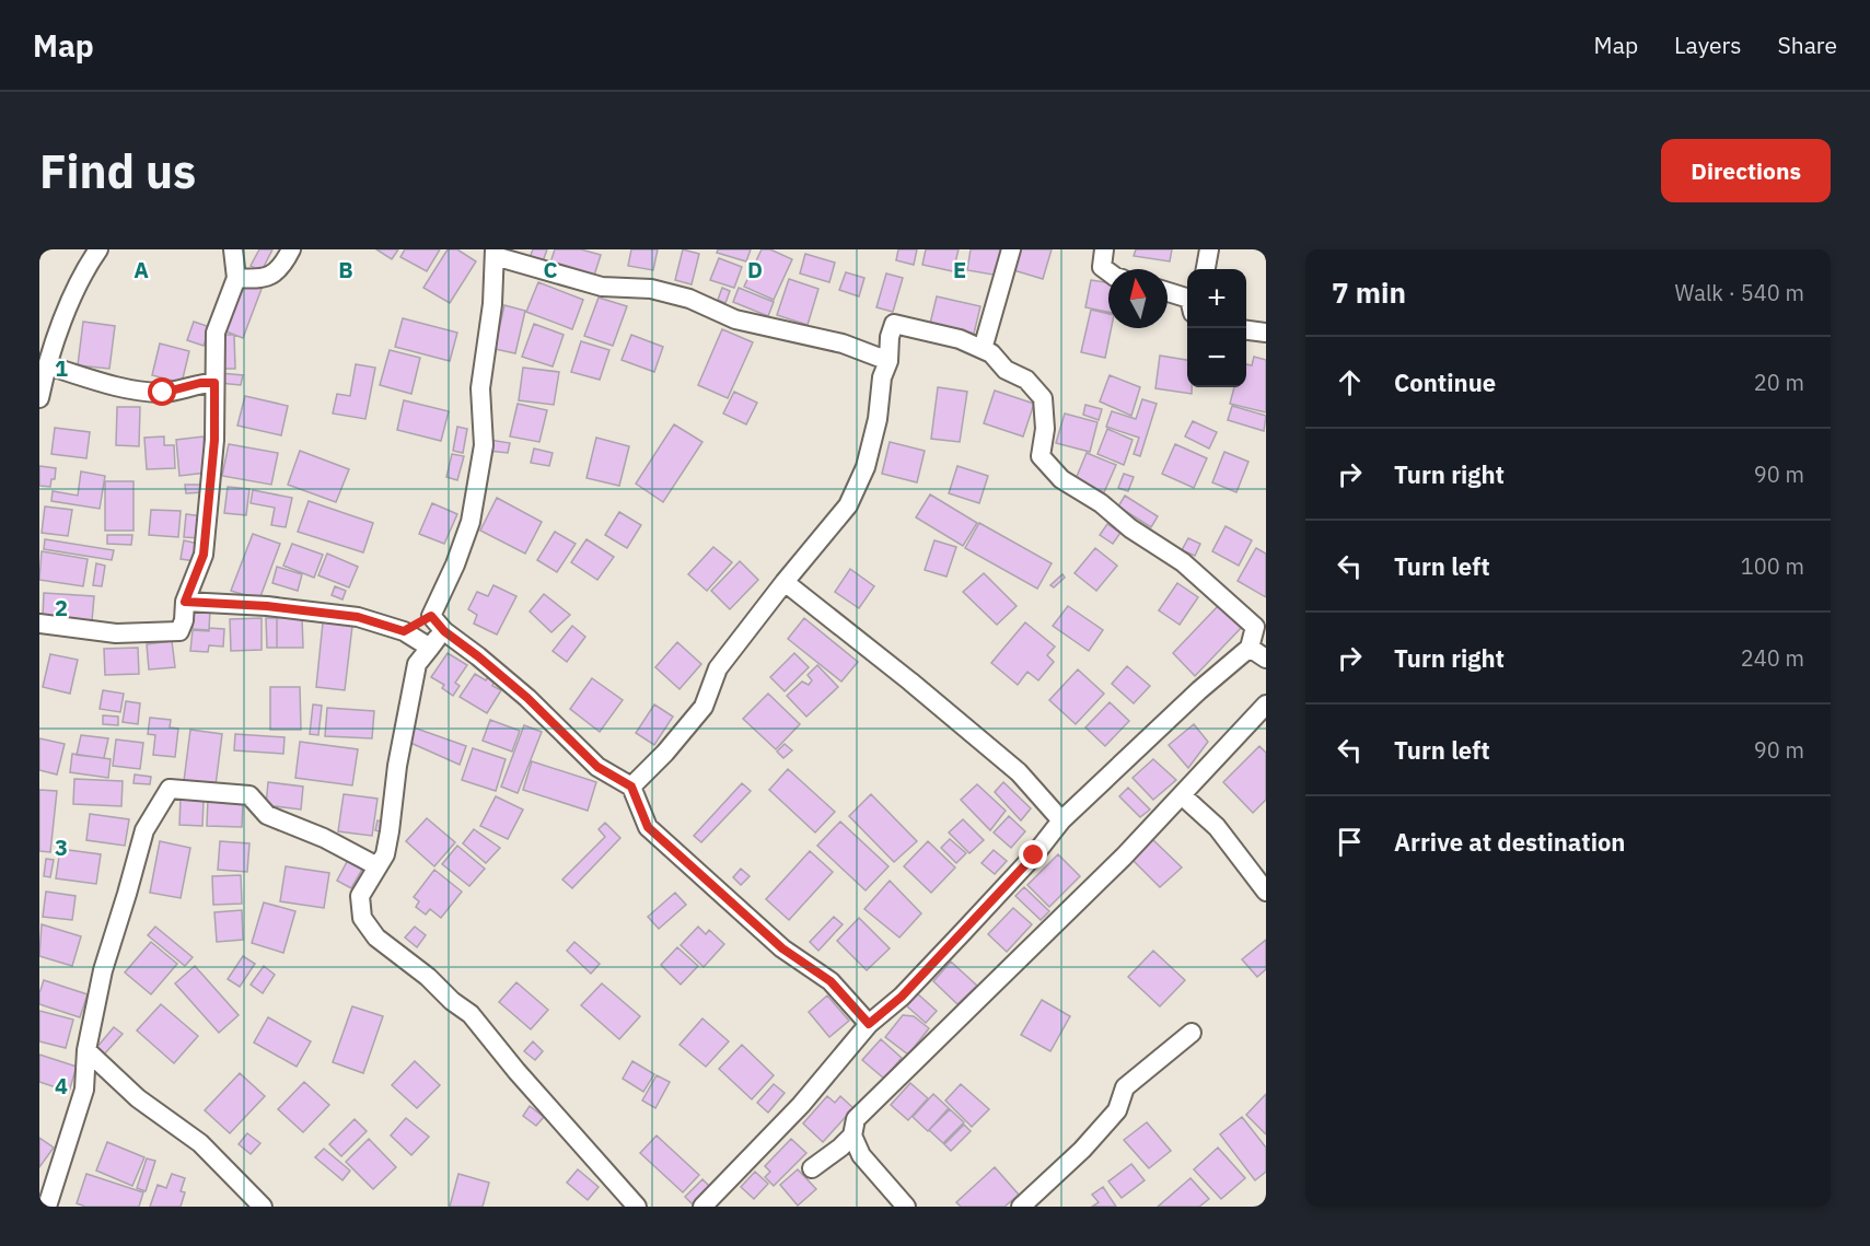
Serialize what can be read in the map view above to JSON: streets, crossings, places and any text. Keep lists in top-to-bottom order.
{
  "north": "top",
  "page": {
    "header": "Map",
    "nav": ["Map", "Layers", "Share"],
    "buttons": "Directions",
    "title": "Find us",
    "heading": ["7 min", "Walk · 540 m"],
    "map_buttons": ["+", "−"],
    "list": [
      ["Continue", "20 m"],
      ["Turn right", "90 m"],
      ["Turn left", "100 m"],
      ["Turn right", "240 m"],
      ["Turn left", "90 m"],
      "Arrive at destination"
    ]
  },
  "grid": {
    "columns": [
      "A",
      "B",
      "C",
      "D",
      "E"
    ],
    "rows": [
      "1",
      "2",
      "3",
      "4"
    ]
  }
}
